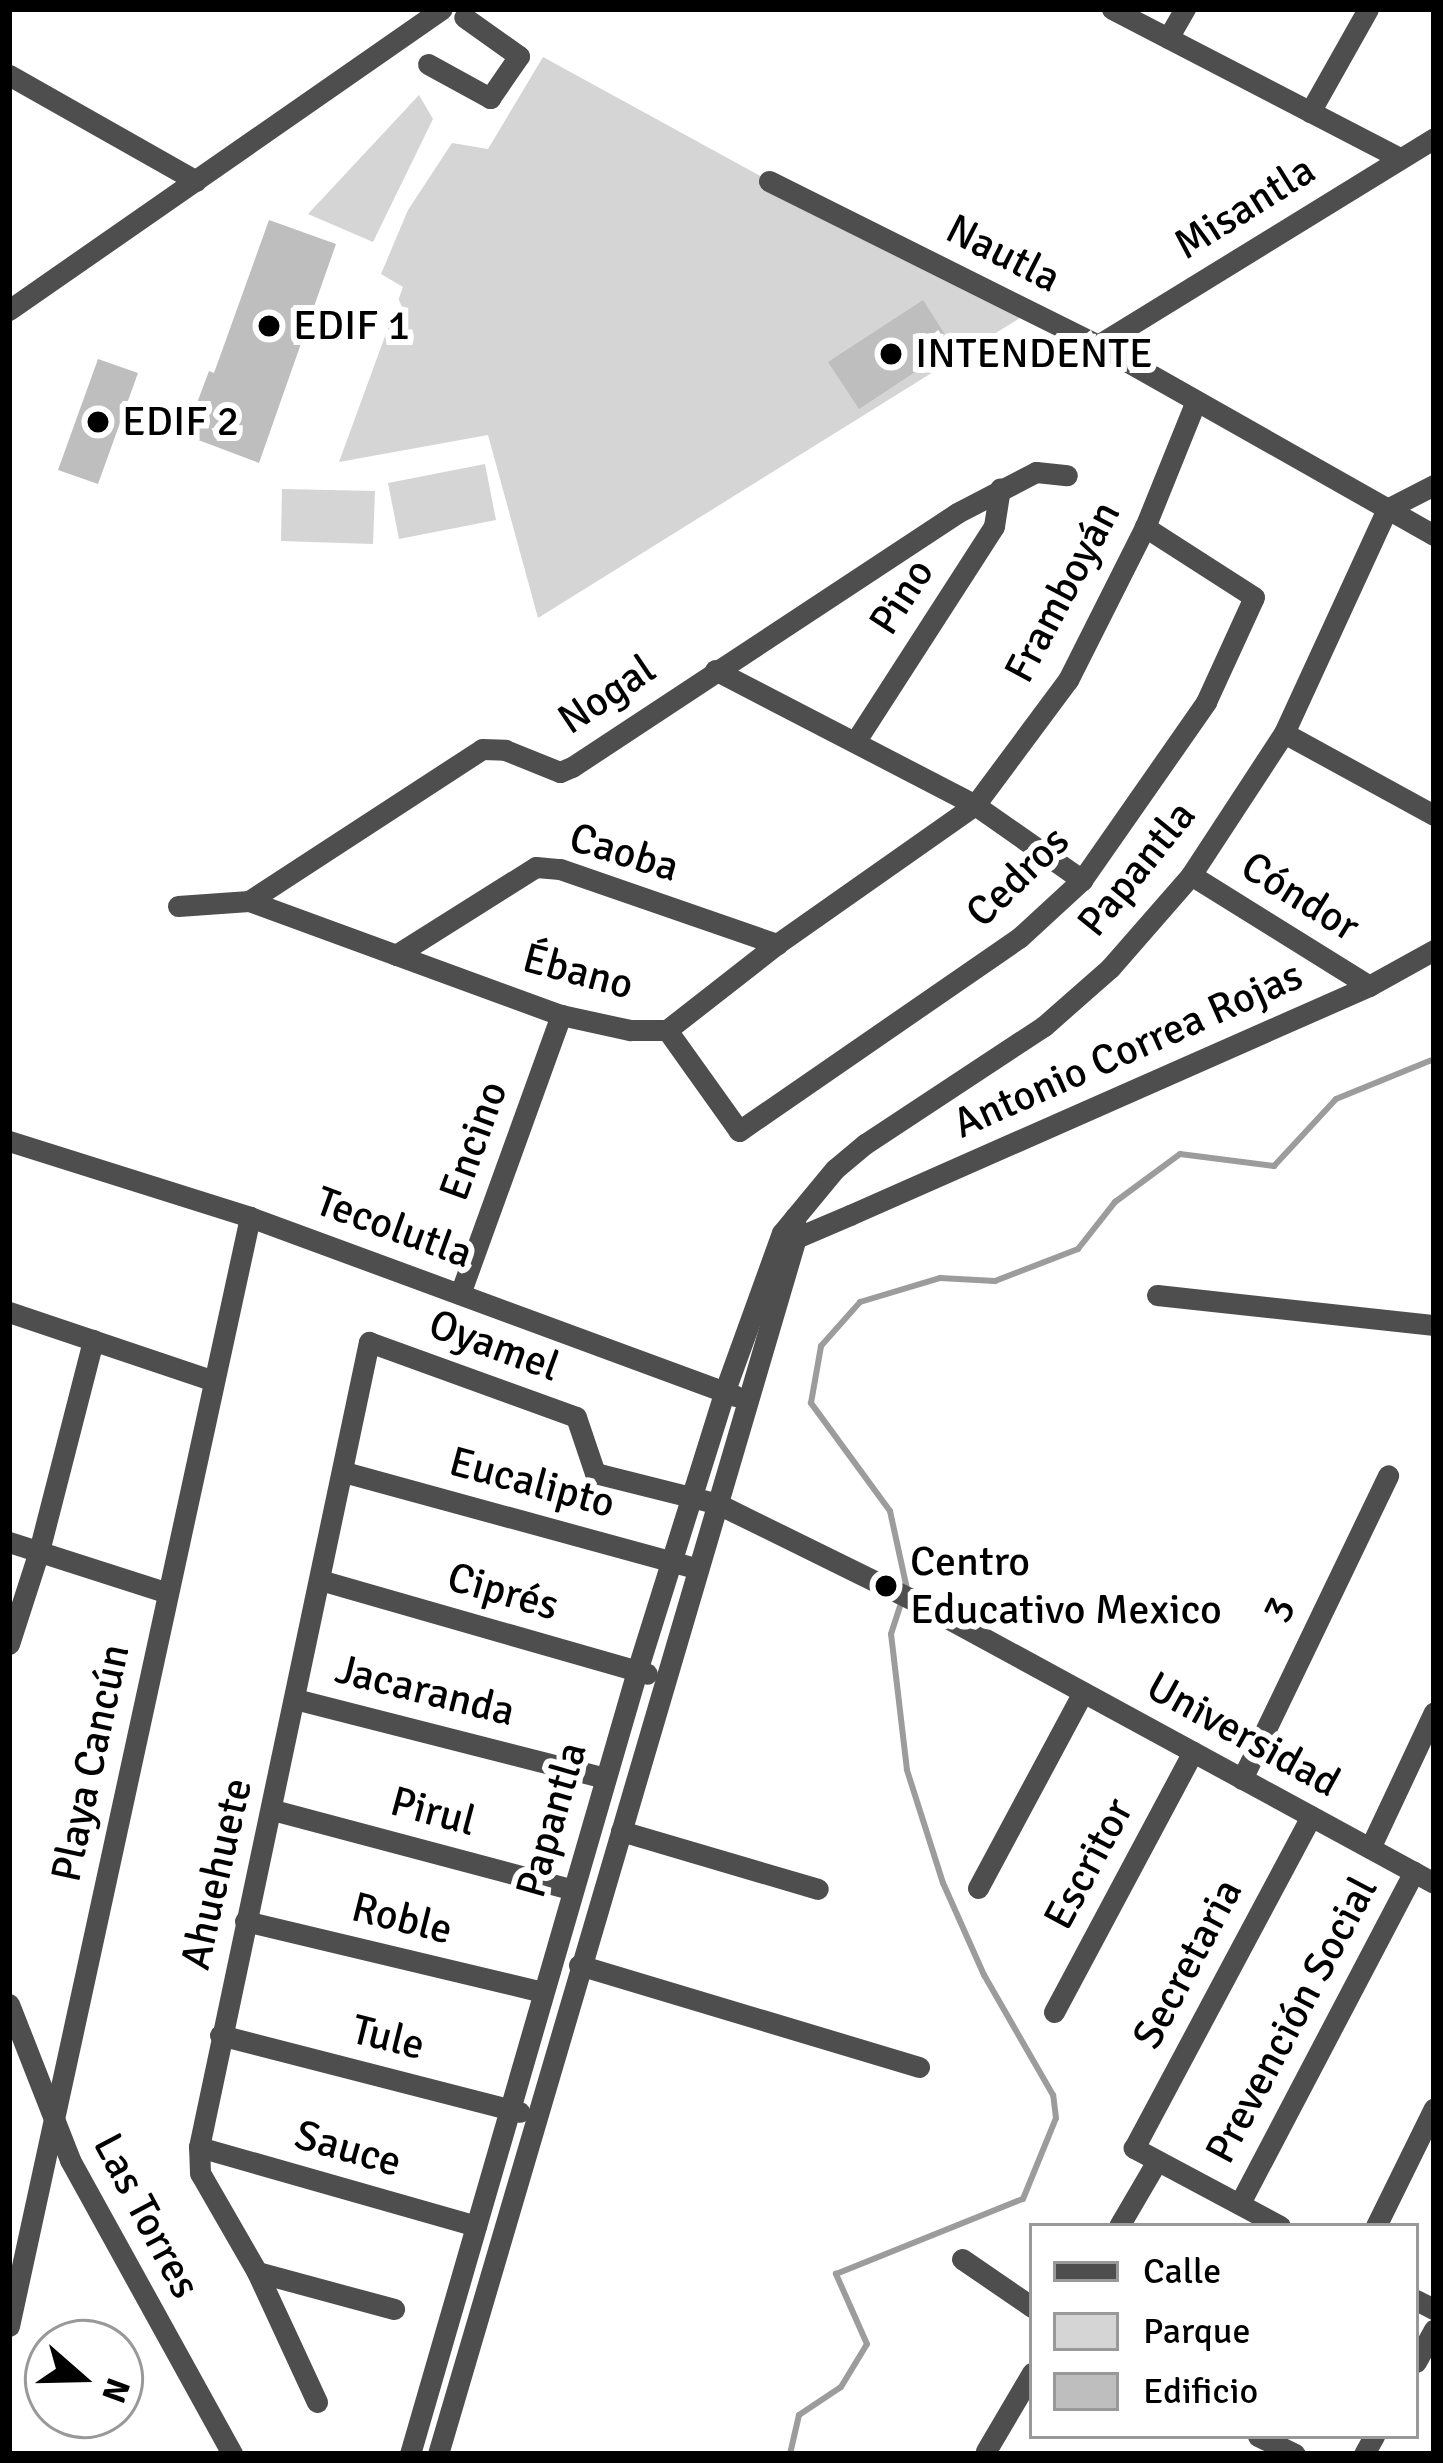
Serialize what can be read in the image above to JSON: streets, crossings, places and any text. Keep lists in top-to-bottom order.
{
  "streets": {
    "street": [
      "Misantla",
      "Nautla",
      "Framboyán",
      "Pino",
      "Nogal",
      "Caoba",
      "Papantla",
      "Cedros",
      "Cóndor",
      "Ébano",
      "Antonio Correa Rojas",
      "Encino",
      "Tecolutla",
      "Oyamel",
      "Eucalipto",
      "Ciprés",
      "3",
      "Jacaranda",
      "Universidad",
      "Playa Cancún",
      "Pirul",
      "Escritor",
      "Ahuehuete",
      "Roble",
      "Secretaria",
      "Prevención Social",
      "Tule",
      "Sauce",
      "Las Torres"
    ]
  },
  "crossings": [
    ["Misantla", "Nautla"],
    ["Nautla", "Framboyán"],
    ["Nautla", "Papantla"],
    ["Framboyán", "Cedros"],
    ["Framboyán", "Ébano"],
    ["Pino", "Nogal"],
    ["Nogal", "Ébano"],
    ["Caoba", "Ébano"],
    ["Papantla", "Cóndor"],
    ["Papantla", "Antonio Correa Rojas"],
    ["Papantla", "Tecolutla"],
    ["Papantla", "Oyamel"],
    ["Papantla", "Eucalipto"],
    ["Papantla", "Ciprés"],
    ["Papantla", "Jacaranda"],
    ["Papantla", "Universidad"],
    ["Papantla", "Pirul"],
    ["Papantla", "Roble"],
    ["Papantla", "Tule"],
    ["Papantla", "Sauce"],
    ["Cedros", "Ébano"],
    ["Cóndor", "Antonio Correa Rojas"],
    ["Ébano", "Encino"],
    ["Encino", "Tecolutla"],
    ["Tecolutla", "Playa Cancún"],
    ["Oyamel", "Universidad"],
    ["Oyamel", "Ahuehuete"],
    ["Eucalipto", "Ahuehuete"],
    ["Ciprés", "Ahuehuete"],
    ["3", "Universidad"],
    ["Jacaranda", "Ahuehuete"],
    ["Universidad", "Escritor"],
    ["Universidad", "Secretaria"],
    ["Universidad", "Prevención Social"],
    ["Playa Cancún", "Las Torres"],
    ["Pirul", "Ahuehuete"],
    ["Ahuehuete", "Roble"],
    ["Ahuehuete", "Tule"],
    ["Ahuehuete", "Sauce"]
  ],
  "places": [
    "EDIF 1",
    "INTENDENTE",
    "EDIF 2",
    "Centro Educativo Mexico"
  ],
  "legend": ["Calle", "Parque", "Edificio"],
  "north": "right"
}
